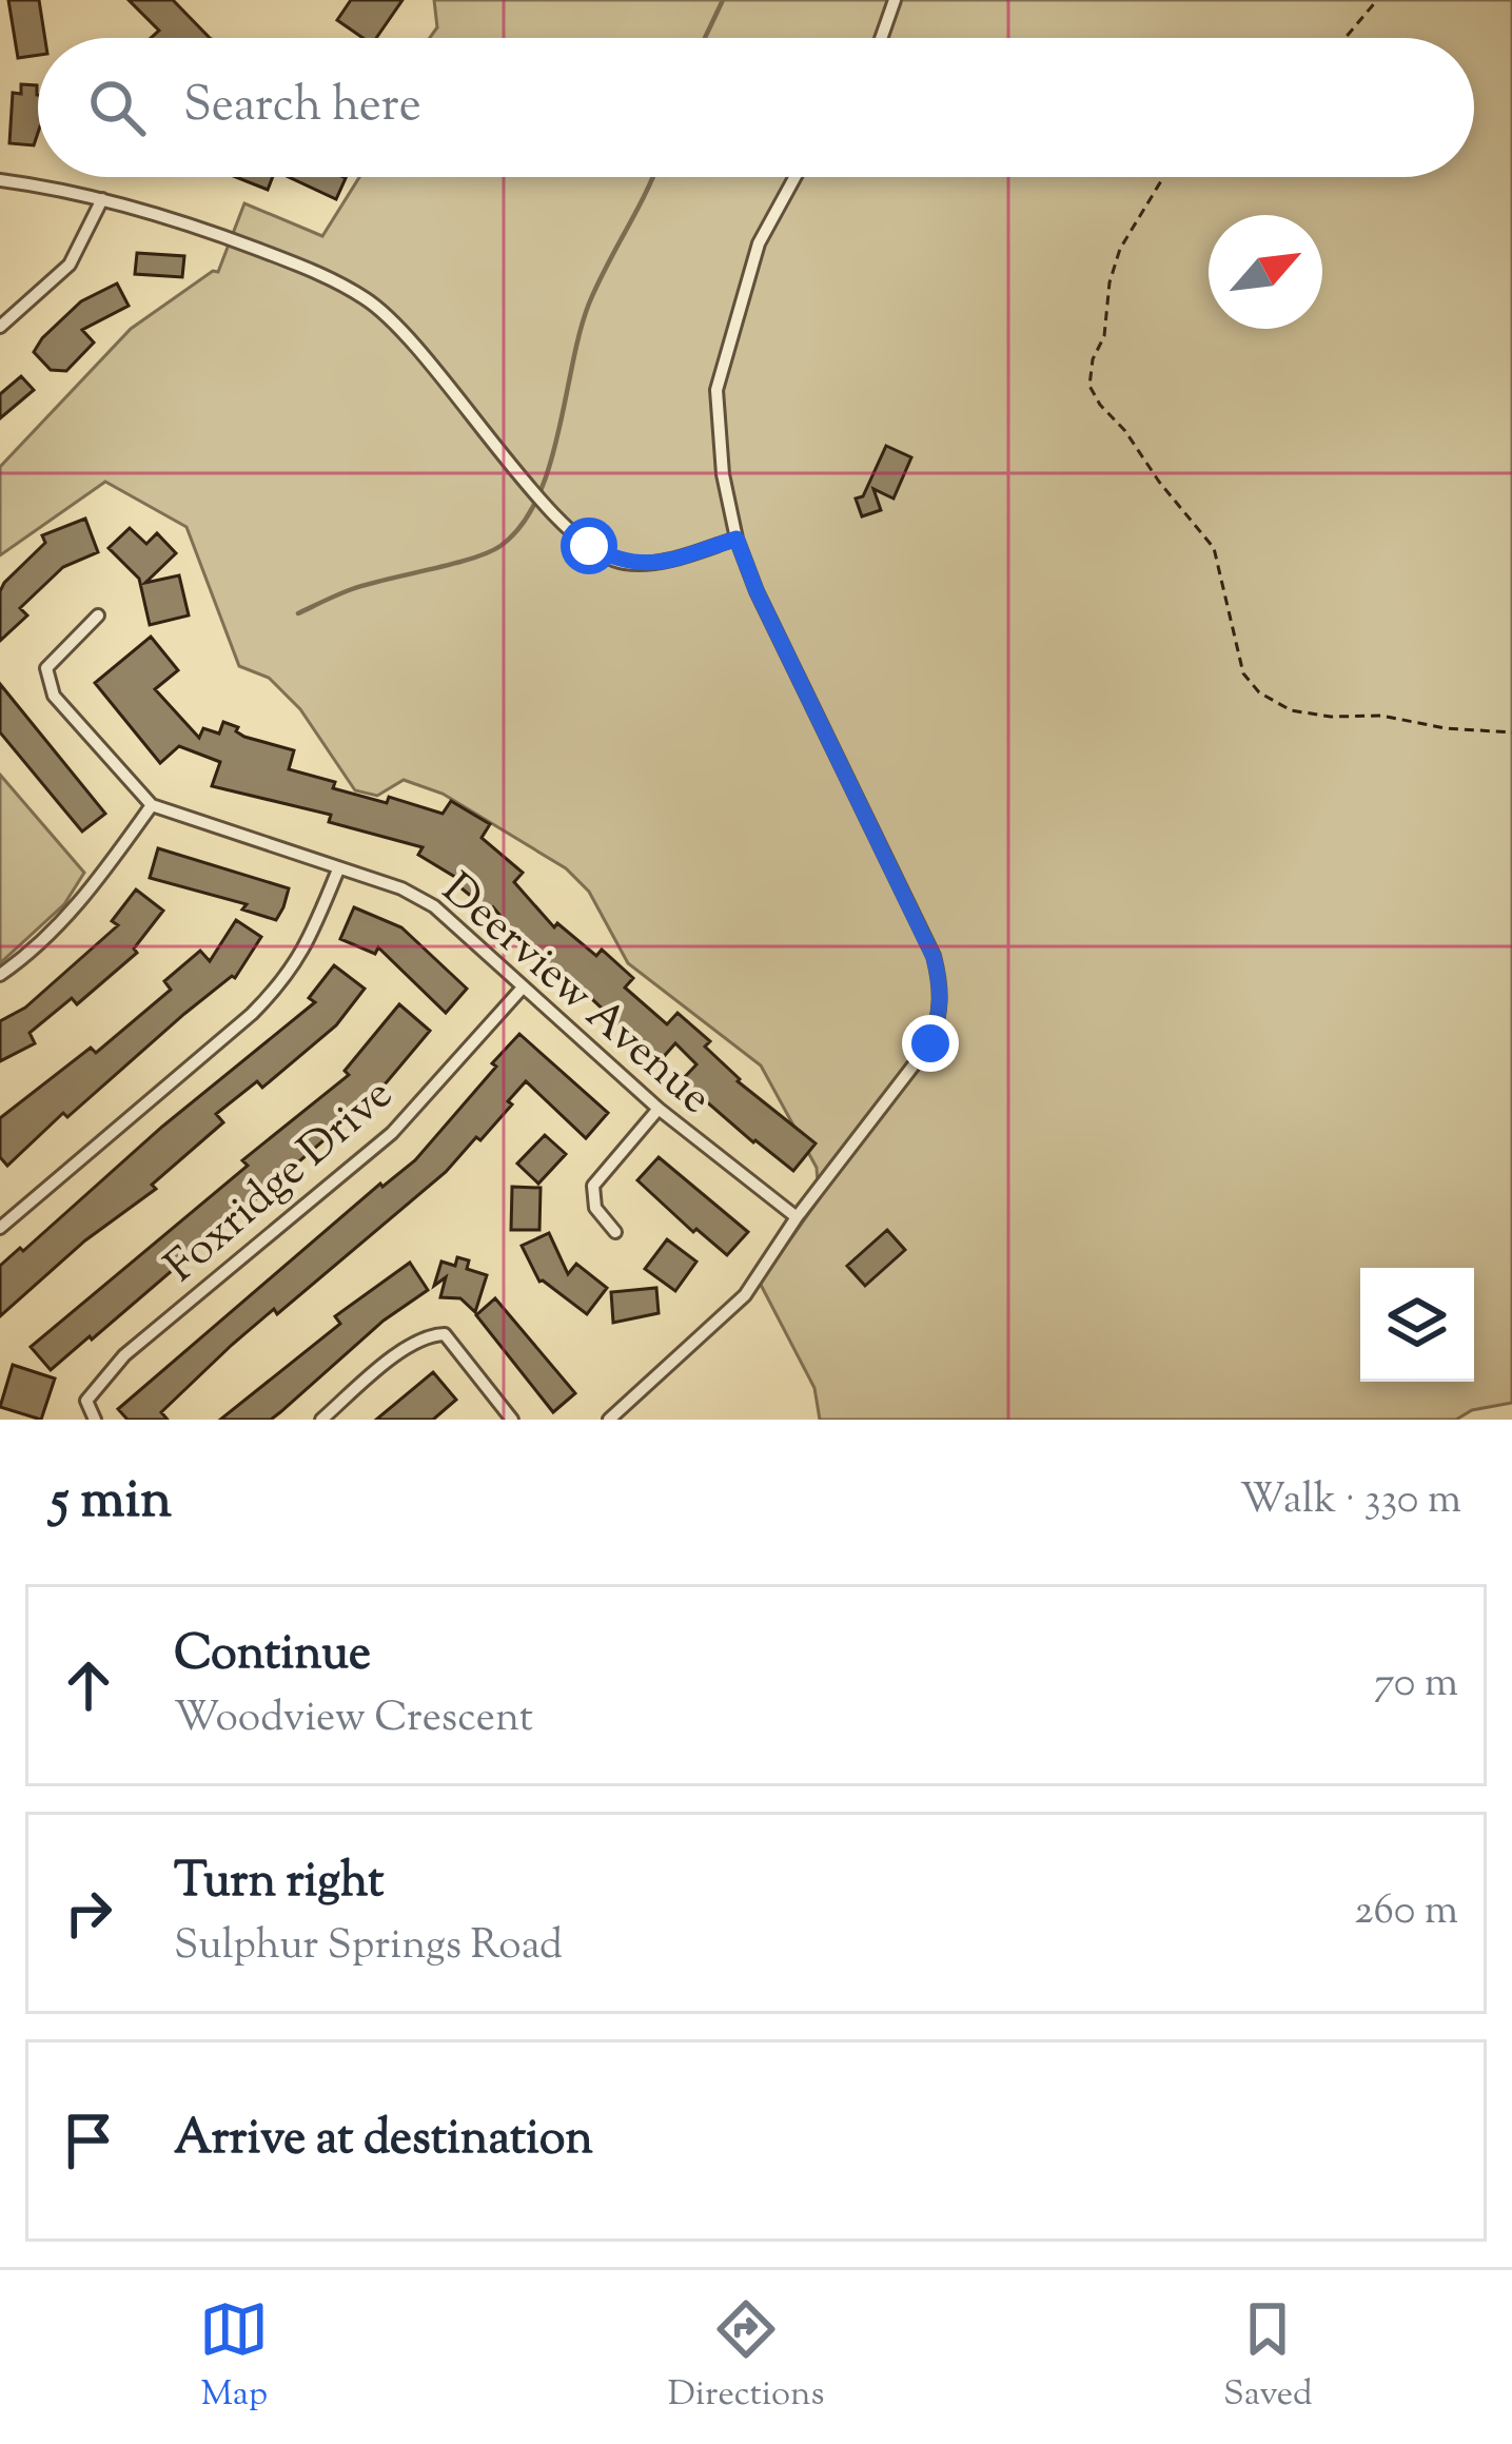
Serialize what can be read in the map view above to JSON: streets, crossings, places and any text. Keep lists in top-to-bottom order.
{
  "streets": {
    "street": ["Deerview Avenue", "Foxridge Drive"]
  },
  "crossings": [
    ["Deerview Avenue", "Foxridge Drive"]
  ],
  "north": "top right",
  "page": {
    "search": "Search here",
    "heading": ["5 min", "Walk · 330 m"],
    "list": [
      ["Continue", "Woodview Crescent", "70 m"],
      ["Turn right", "Sulphur Springs Road", "260 m"],
      "Arrive at destination"
    ],
    "nav": ["Map", "Directions", "Saved"]
  }
}
